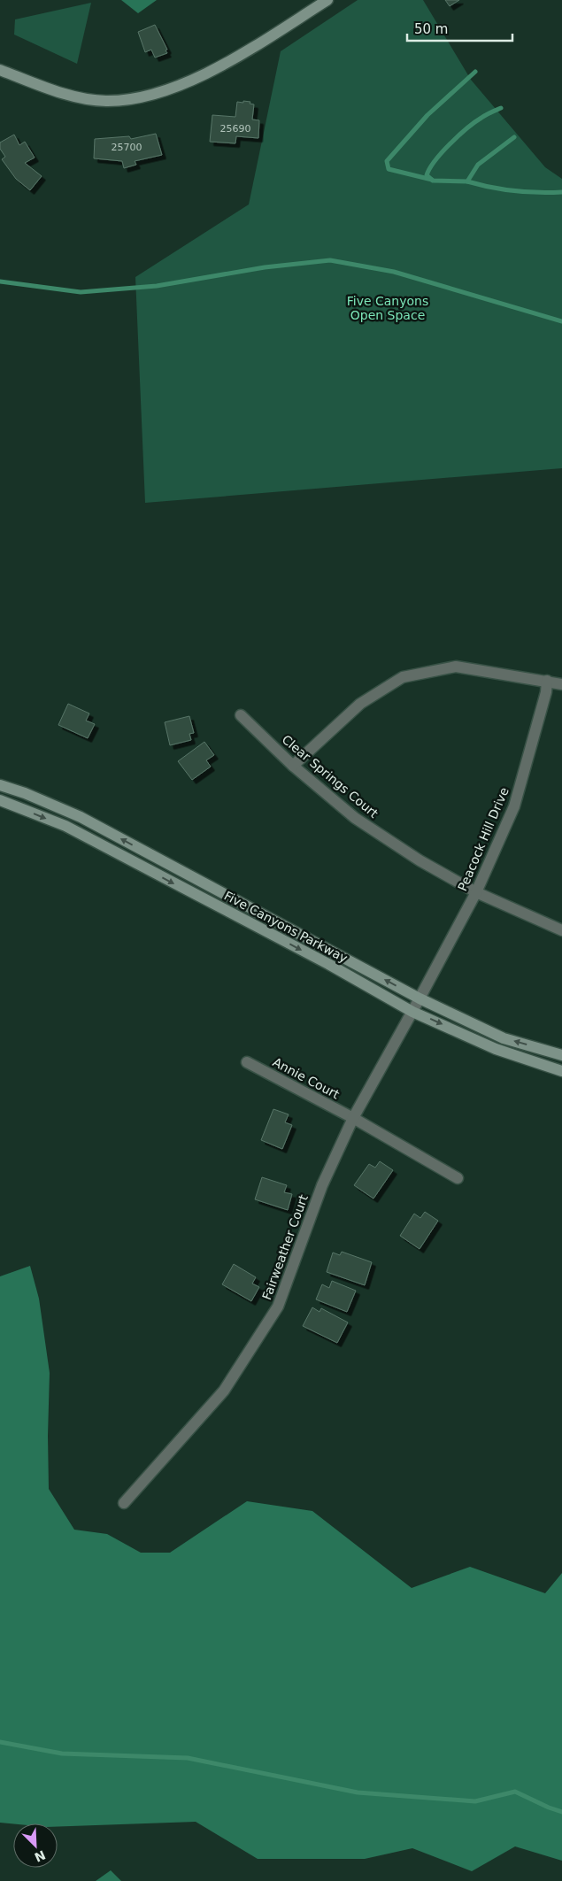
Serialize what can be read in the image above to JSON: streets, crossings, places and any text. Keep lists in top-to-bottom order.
{
  "streets": {
    "main road": ["Five Canyons Parkway"],
    "street": [
      "Clear Springs Court",
      "Peacock Hill Drive",
      "Annie Court",
      "Fairweather Court"
    ]
  },
  "crossings": [
    ["Clear Springs Court", "Peacock Hill Drive"],
    ["Peacock Hill Drive", "Five Canyons Parkway"],
    ["Peacock Hill Drive", "Fairweather Court"],
    ["Five Canyons Parkway", "Fairweather Court"],
    ["Annie Court", "Fairweather Court"]
  ],
  "parks": ["Five Canyons Open Space"],
  "house_numbers": ["25690", "25700"],
  "scale_bar": "50 m",
  "north": "bottom right"
}
